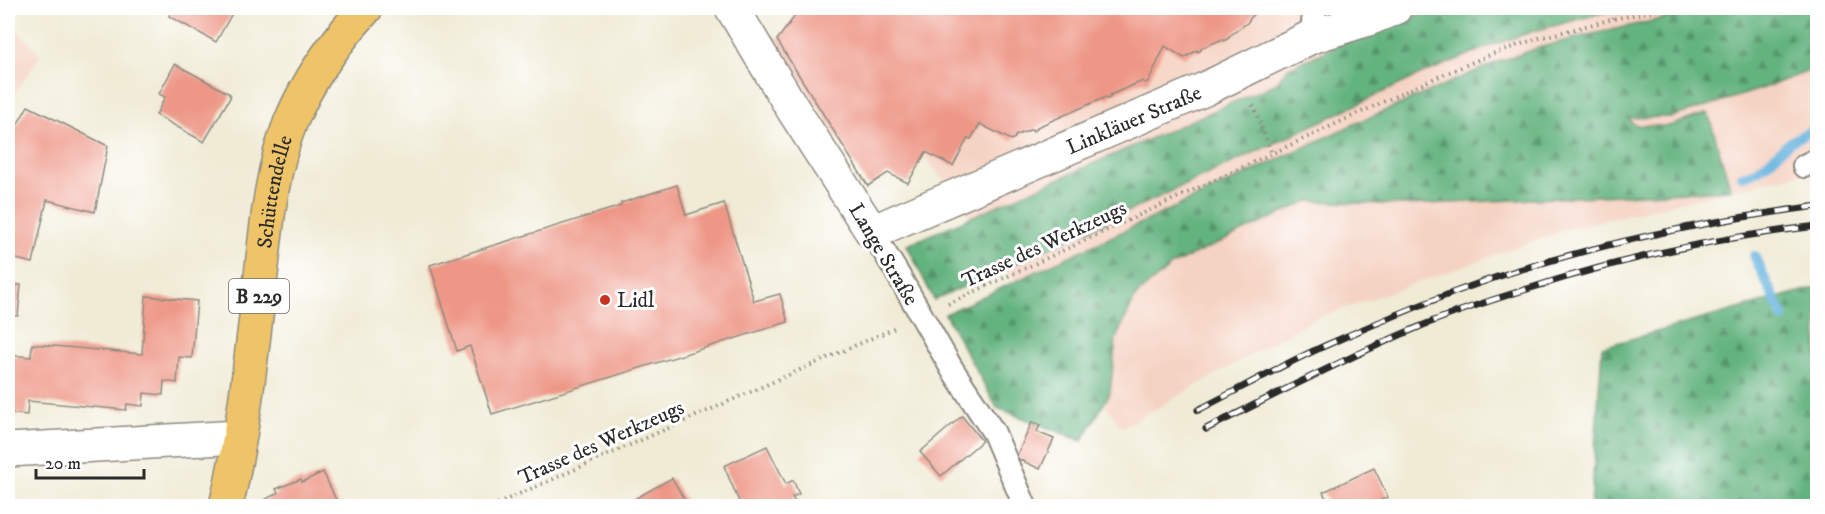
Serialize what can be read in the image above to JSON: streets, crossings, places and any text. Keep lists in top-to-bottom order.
{
  "streets": {
    "main road": ["Schüttendelle", "B 229"],
    "street": ["Linkläuer Straße", "Lange Straße"],
    "path": ["Trasse des Werkzeugs"]
  },
  "crossings": [
    ["Linkläuer Straße", "Lange Straße"]
  ],
  "places": ["Lidl"],
  "scale_bar": "20 m"
}
